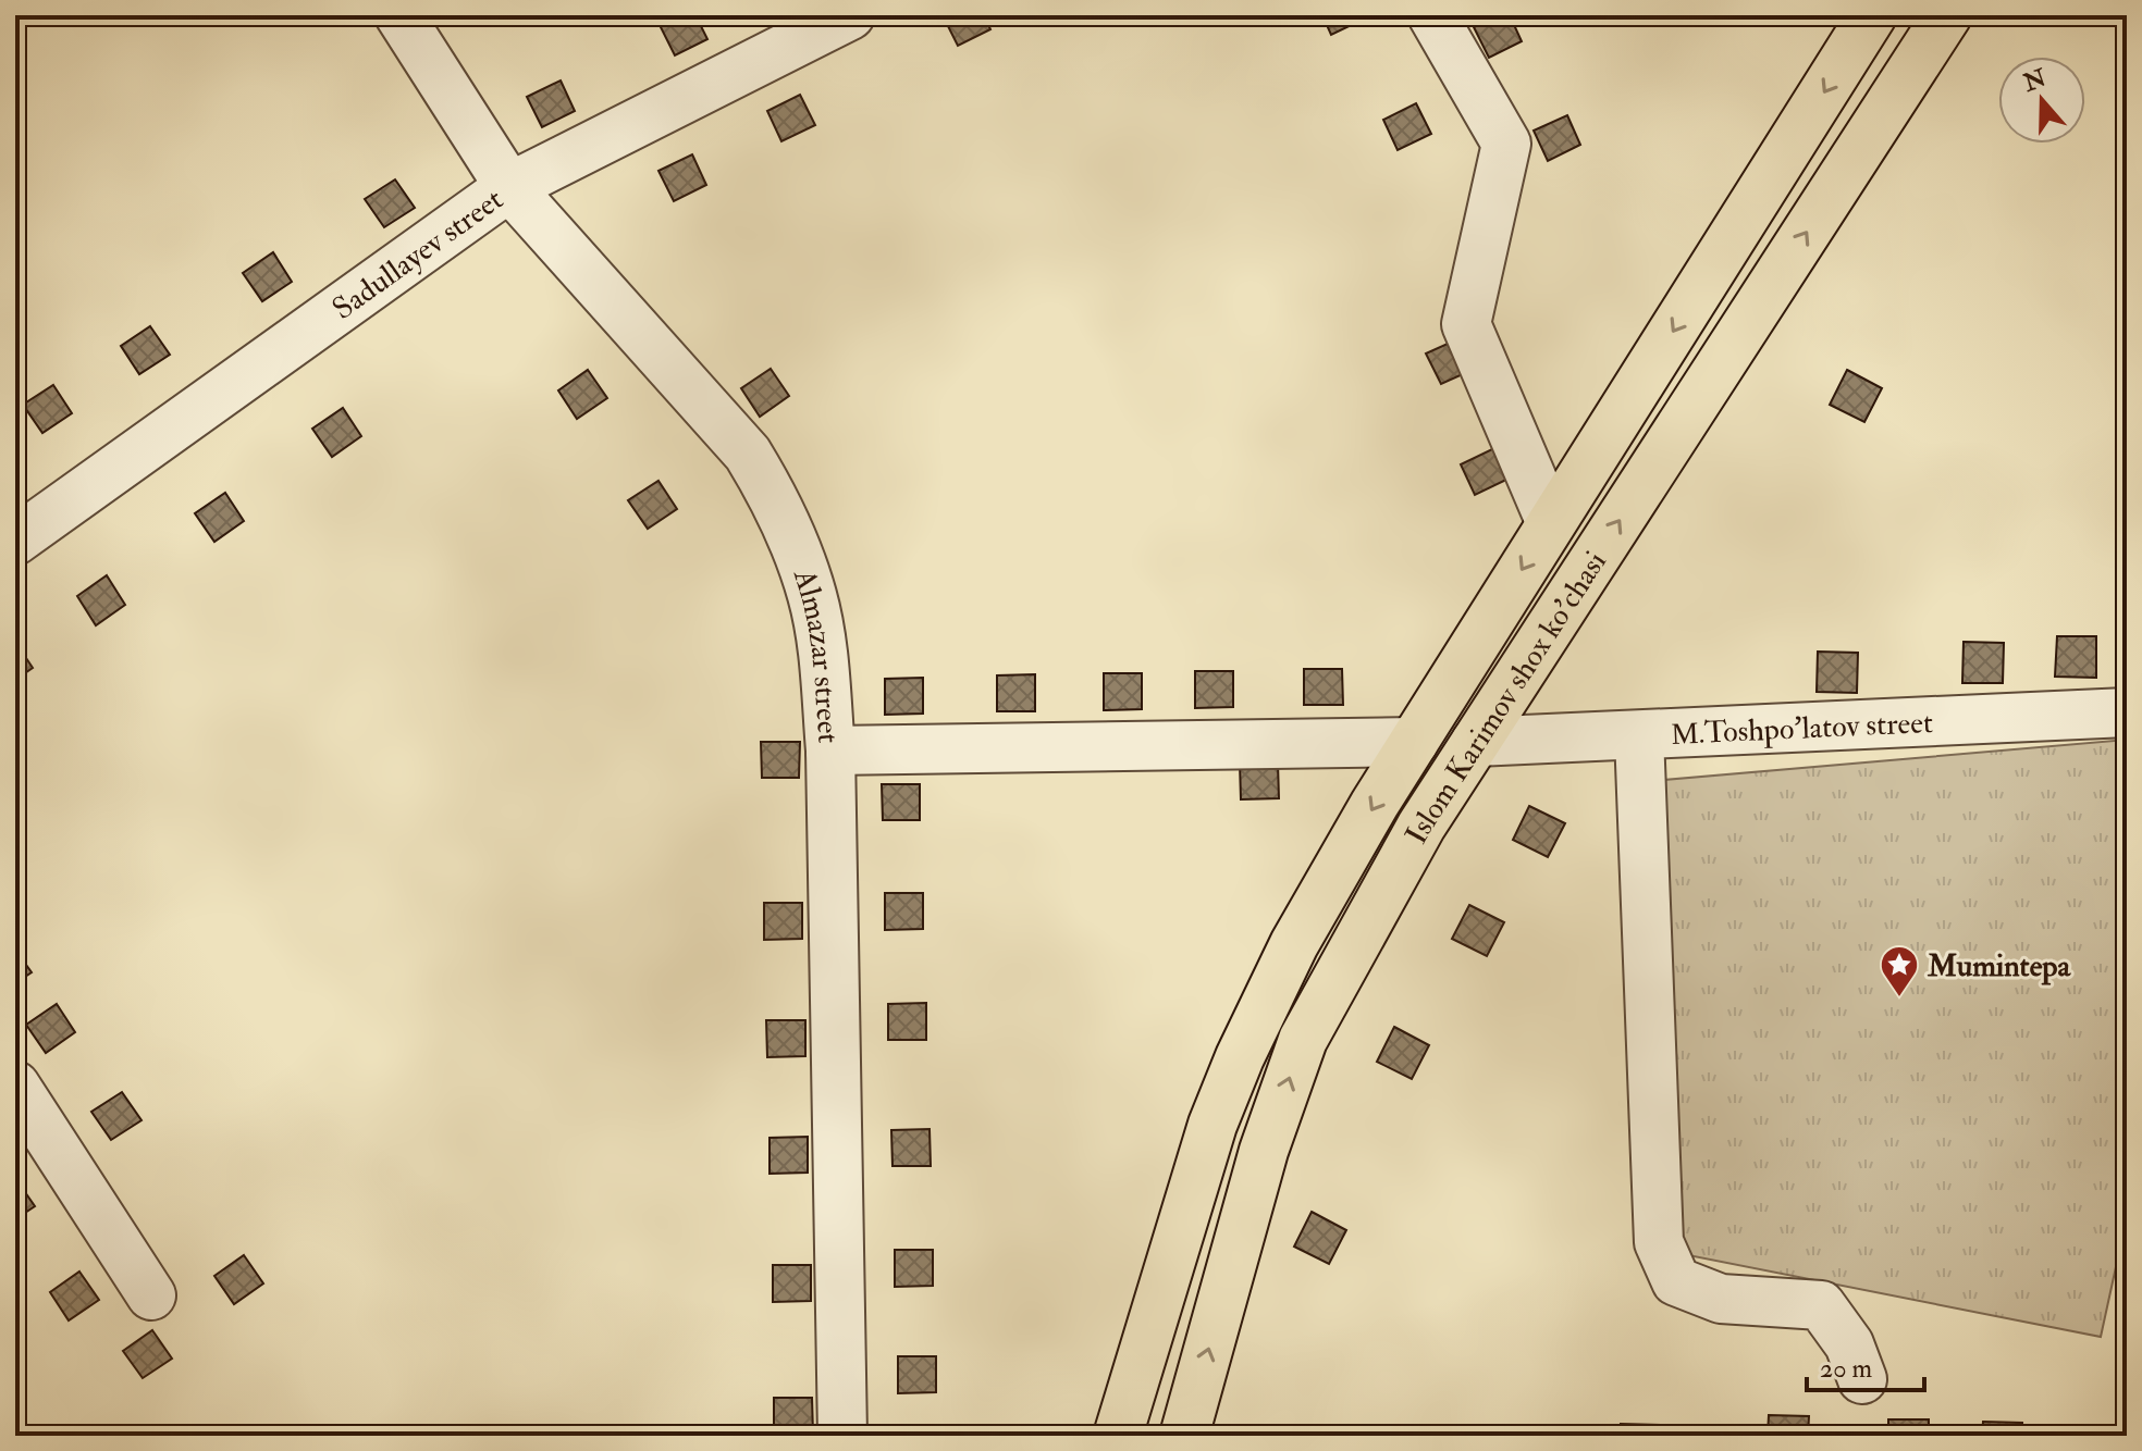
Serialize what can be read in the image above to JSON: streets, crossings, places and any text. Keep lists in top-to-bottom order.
{
  "streets": {
    "main road": ["Islom Karimov shox ko'chasi"],
    "street": ["Sadullayev street", "Almazar street", "М.Toshpo'latov street"]
  },
  "crossings": [
    ["Sadullayev street", "Almazar street"],
    ["Islom Karimov shox ko'chasi", "М.Toshpo'latov street"]
  ],
  "places": {
    "place": ["Mumintepa"]
  },
  "scale_bar": "20 m",
  "north": "top"
}
